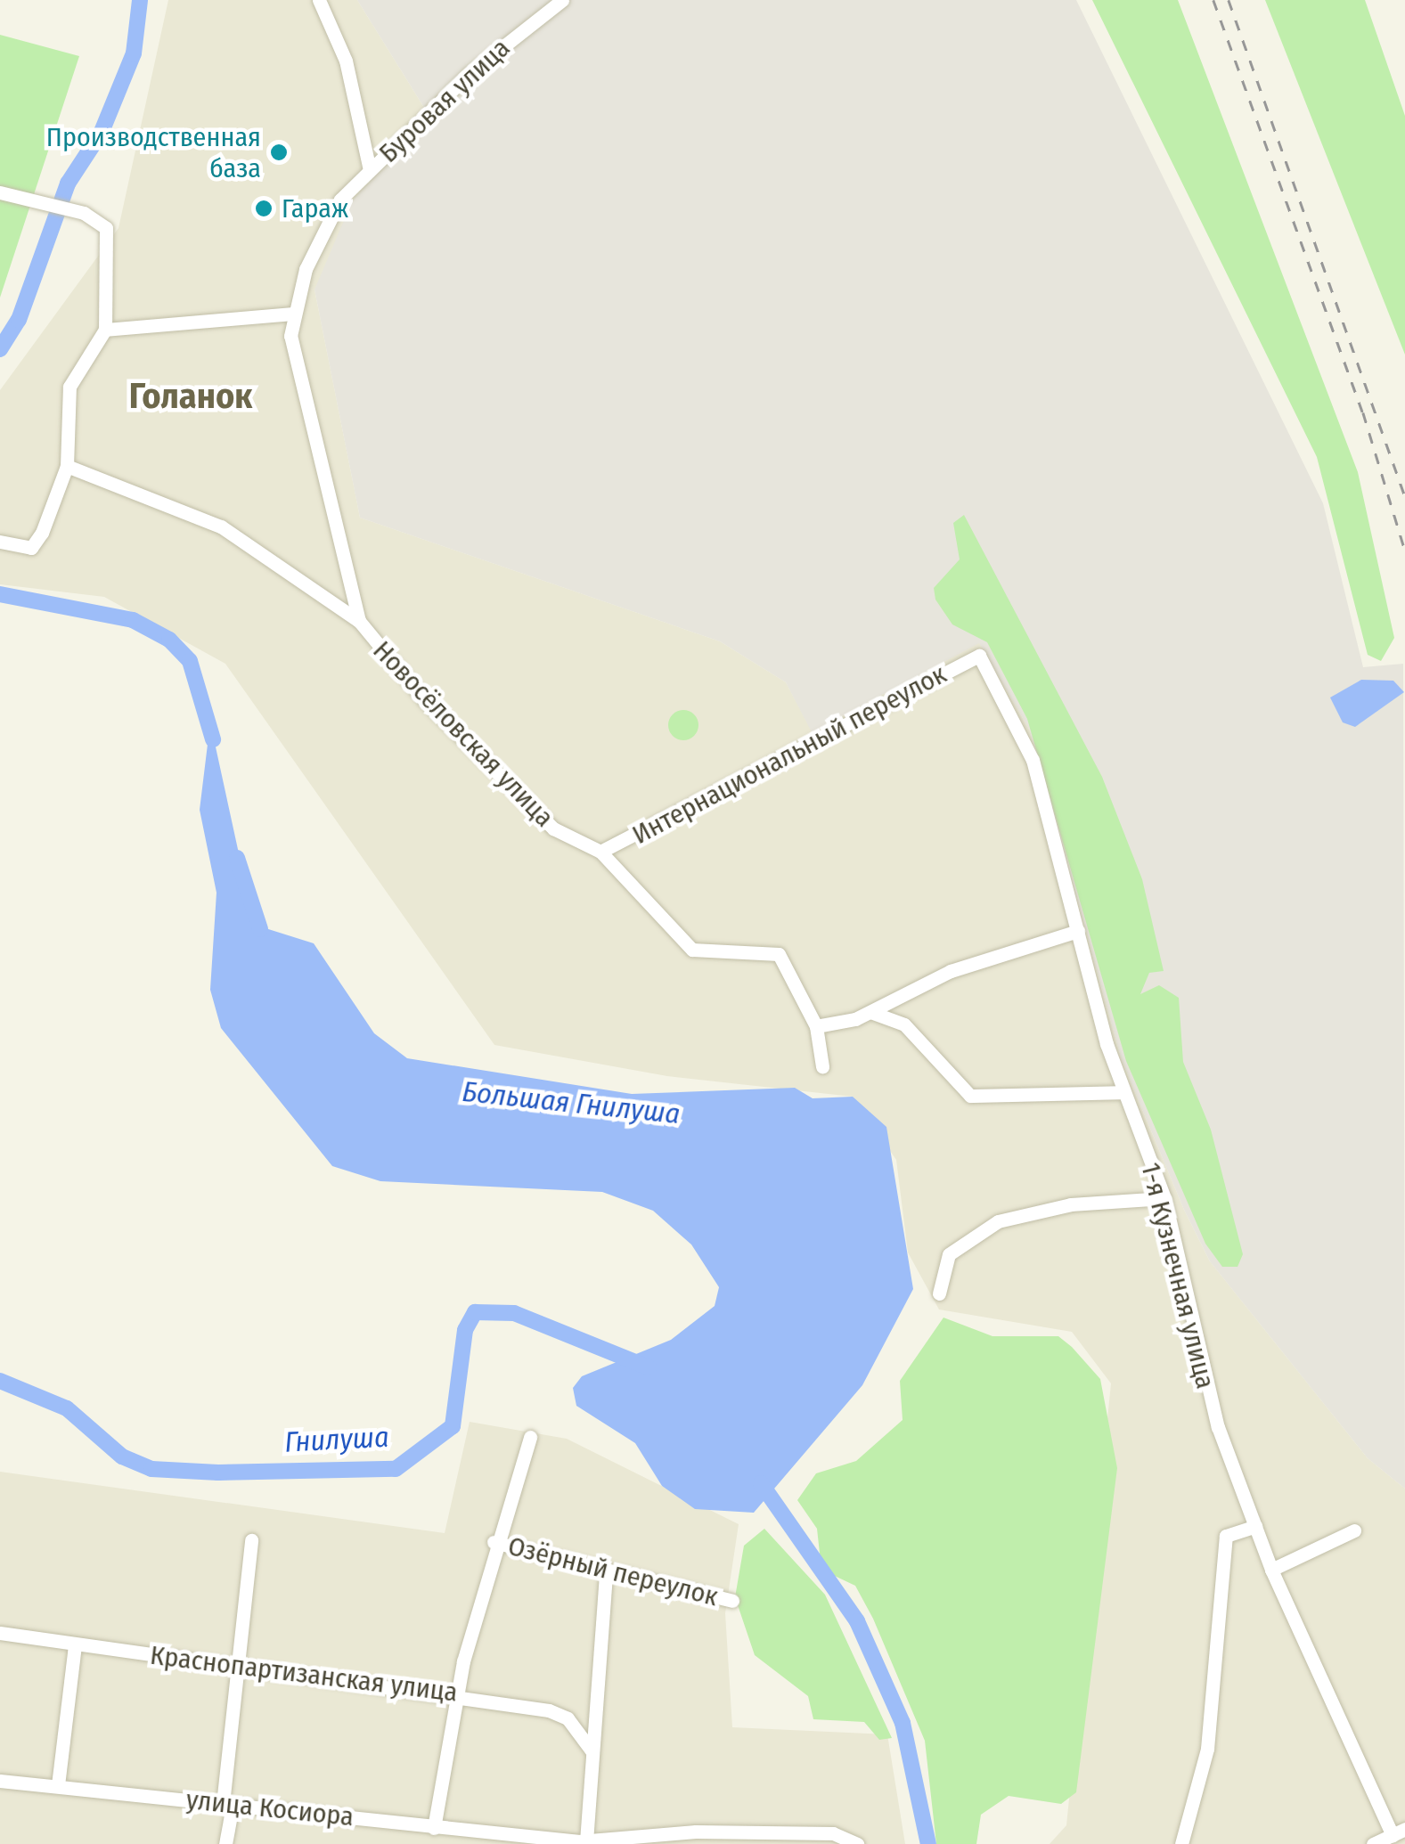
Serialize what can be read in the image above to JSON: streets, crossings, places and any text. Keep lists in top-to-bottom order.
{
  "streets": {
    "street": [
      "Буровая улица",
      "Новосёловская улица",
      "Интернациональный переулок",
      "1-я Кузнечная улица",
      "Озёрный переулок",
      "Краснопартизанская улица",
      "улица Косиора"
    ]
  },
  "crossings": [
    ["Новосёловская улица", "Интернациональный переулок"],
    ["Интернациональный переулок", "1-я Кузнечная улица"]
  ],
  "districts": ["Голанок"],
  "water": ["Большая Гнилуша", "Гнилуша"],
  "places": ["Производственная база", "Гараж"]
}
